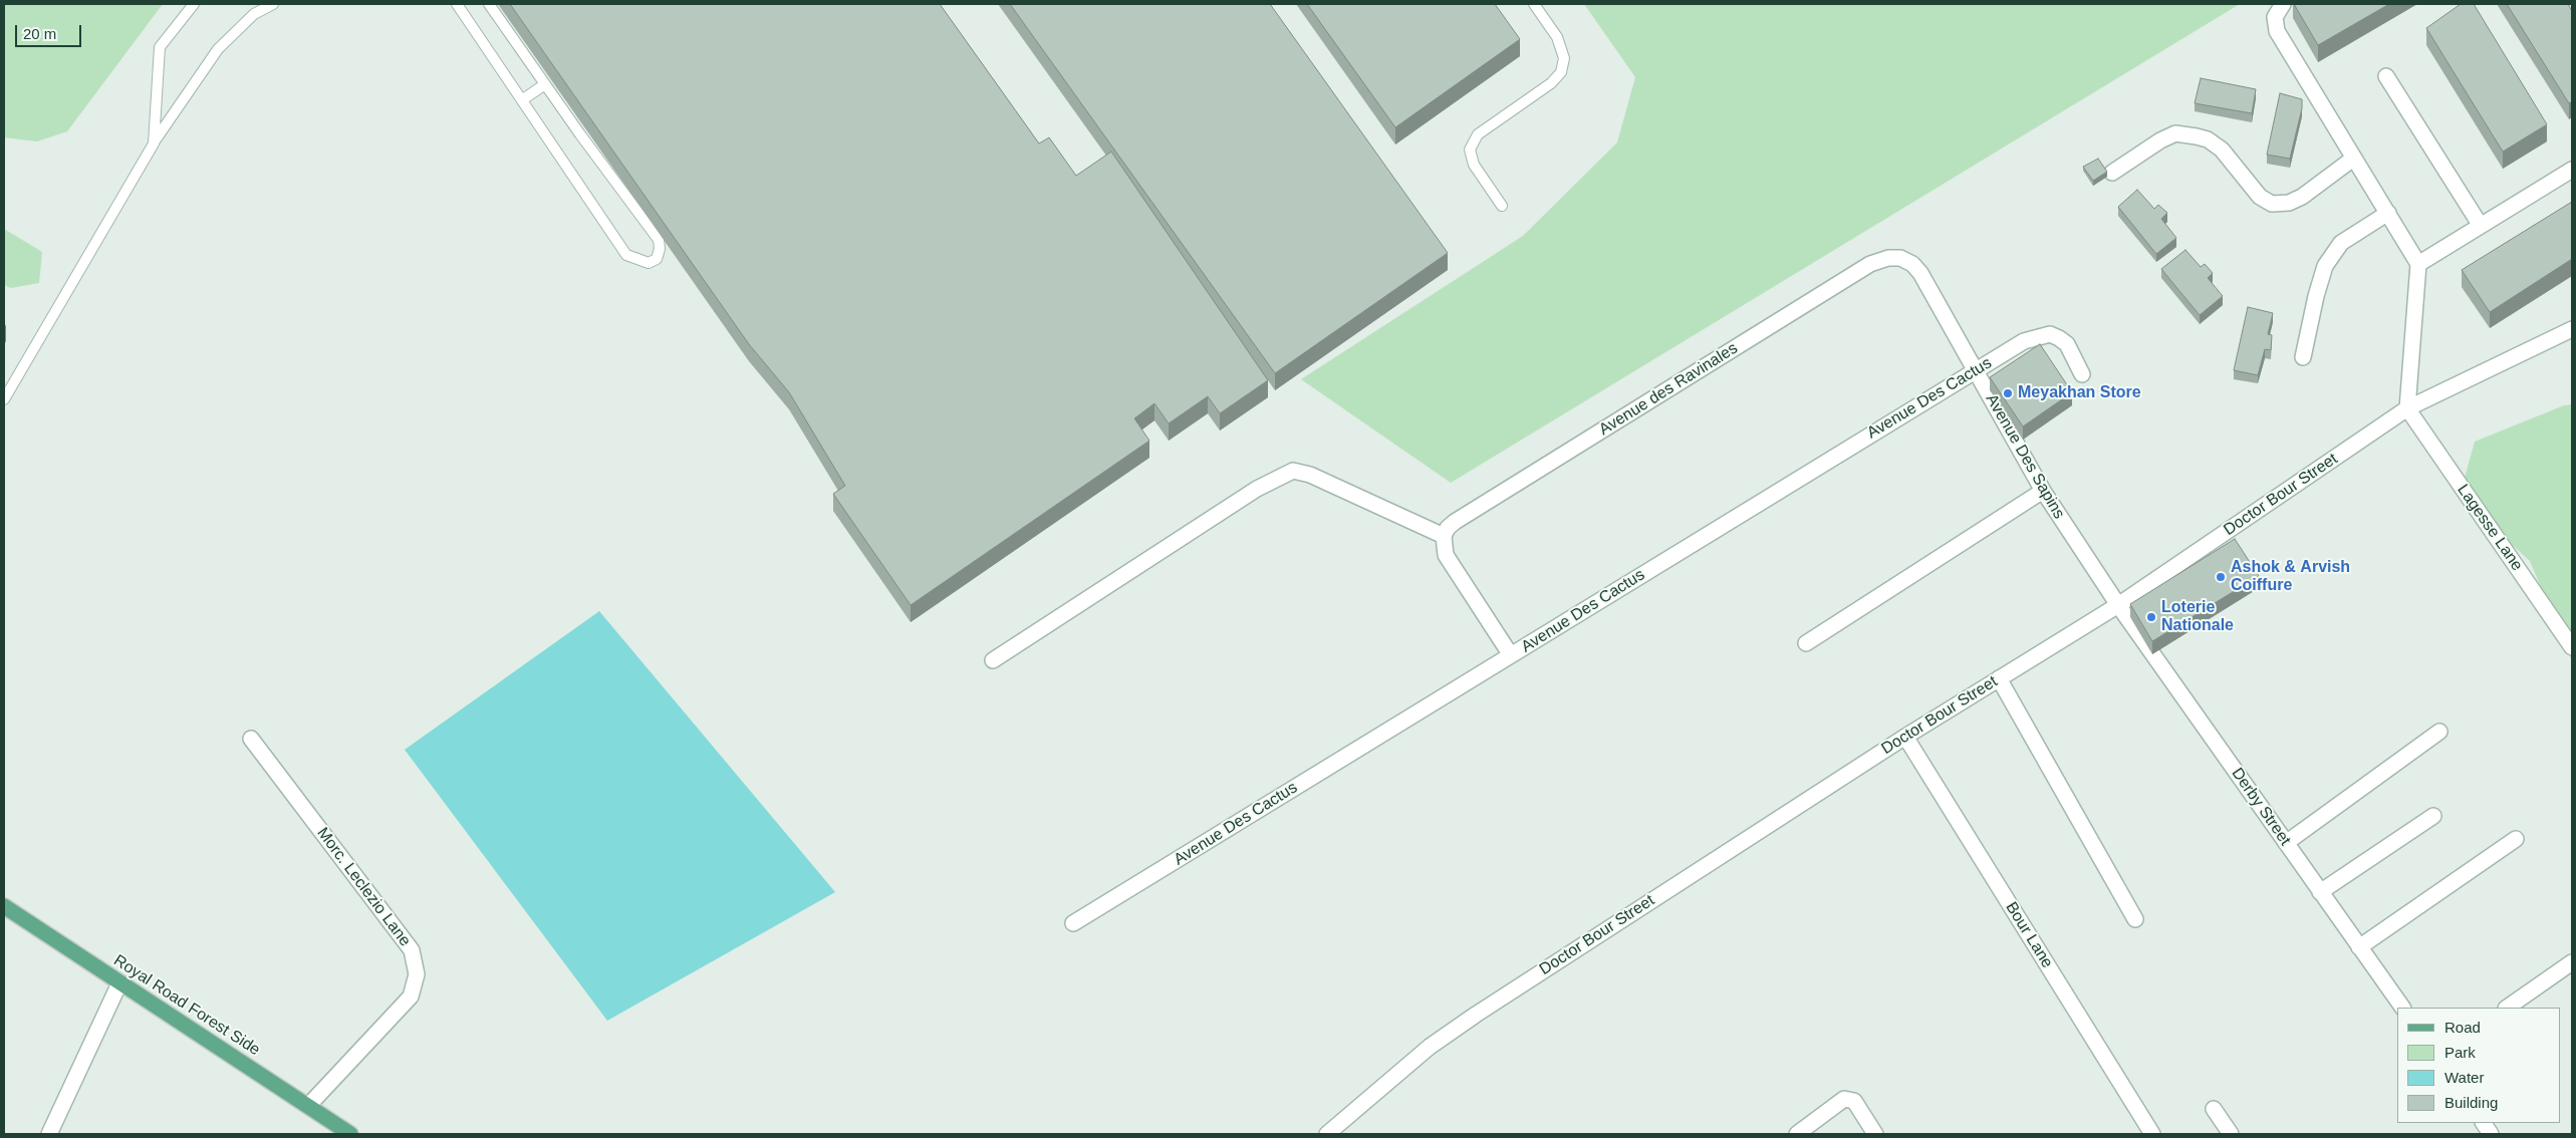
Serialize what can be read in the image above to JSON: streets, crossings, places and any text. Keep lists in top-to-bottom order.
{
  "streets": {
    "main road": ["Royal Road Forest Side"],
    "street": [
      "Avenue des Ravinales",
      "Avenue Des Cactus",
      "Avenue Des Sapins",
      "Doctor Bour Street",
      "Lagesse Lane",
      "Derby Street",
      "Morc. Leclezio Lane",
      "Bour Lane"
    ]
  },
  "crossings": [
    ["Avenue des Ravinales", "Avenue Des Sapins"],
    ["Avenue Des Cactus", "Avenue Des Sapins"],
    ["Avenue Des Sapins", "Doctor Bour Street"],
    ["Avenue Des Sapins", "Derby Street"],
    ["Doctor Bour Street", "Lagesse Lane"],
    ["Doctor Bour Street", "Derby Street"],
    ["Doctor Bour Street", "Bour Lane"],
    ["Morc. Leclezio Lane", "Royal Road Forest Side"]
  ],
  "places": ["Meyakhan Store", "Ashok & Arvish Coiffure", "Loterie Nationale"],
  "legend": [
    "Road",
    "Park",
    "Water",
    "Building"
  ],
  "scale_bar": "20 m"
}
